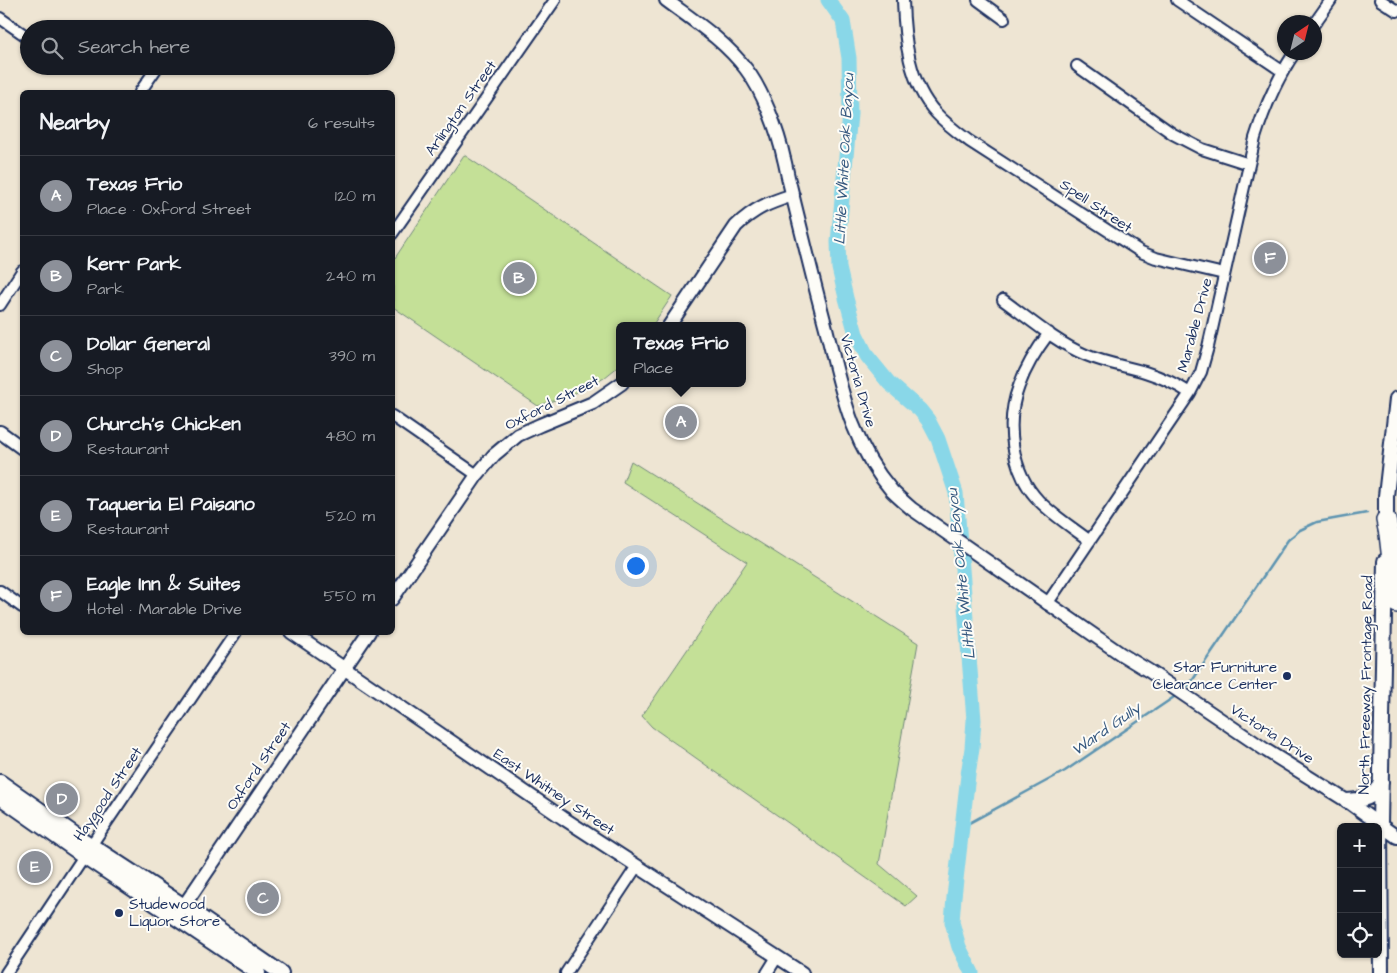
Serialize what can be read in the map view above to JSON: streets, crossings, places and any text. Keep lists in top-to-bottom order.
{
  "streets": {
    "main road": ["North Freeway Frontage Road"],
    "street": [
      "Arlington Street",
      "Spell Street",
      "Marable Drive",
      "Victoria Drive",
      "Oxford Street",
      "East Whitney Street",
      "Haygood Street"
    ]
  },
  "crossings": [
    ["Spell Street", "Marable Drive"],
    ["Marable Drive", "Victoria Drive"],
    ["Oxford Street", "East Whitney Street"]
  ],
  "water": ["Little White Oak Bayou", "Ward Gully"],
  "places": ["Star Furniture Clearance Center", "Studewood Liquor Store"],
  "north": "top right",
  "page": {
    "search": "Search here",
    "heading": ["Nearby", "6 results"],
    "list": [
      {
        "mark": "A",
        "name": "Texas Frio",
        "note": "Place · Oxford Street",
        "value": "120 m"
      },
      {
        "mark": "B",
        "name": "Kerr Park",
        "note": "Park",
        "value": "240 m"
      },
      {
        "mark": "C",
        "name": "Dollar General",
        "note": "Shop",
        "value": "390 m"
      },
      {
        "mark": "D",
        "name": "Church's Chicken",
        "note": "Restaurant",
        "value": "480 m"
      },
      {
        "mark": "E",
        "name": "Taqueria El Paisano",
        "note": "Restaurant",
        "value": "520 m"
      },
      {
        "mark": "F",
        "name": "Eagle Inn & Suites",
        "note": "Hotel · Marable Drive",
        "value": "550 m"
      }
    ],
    "pins": [
      "F",
      "B",
      "A",
      "D",
      "E",
      "C"
    ],
    "popup": ["Texas Frio", "Place"],
    "map_buttons": ["+", "−"]
  }
}
